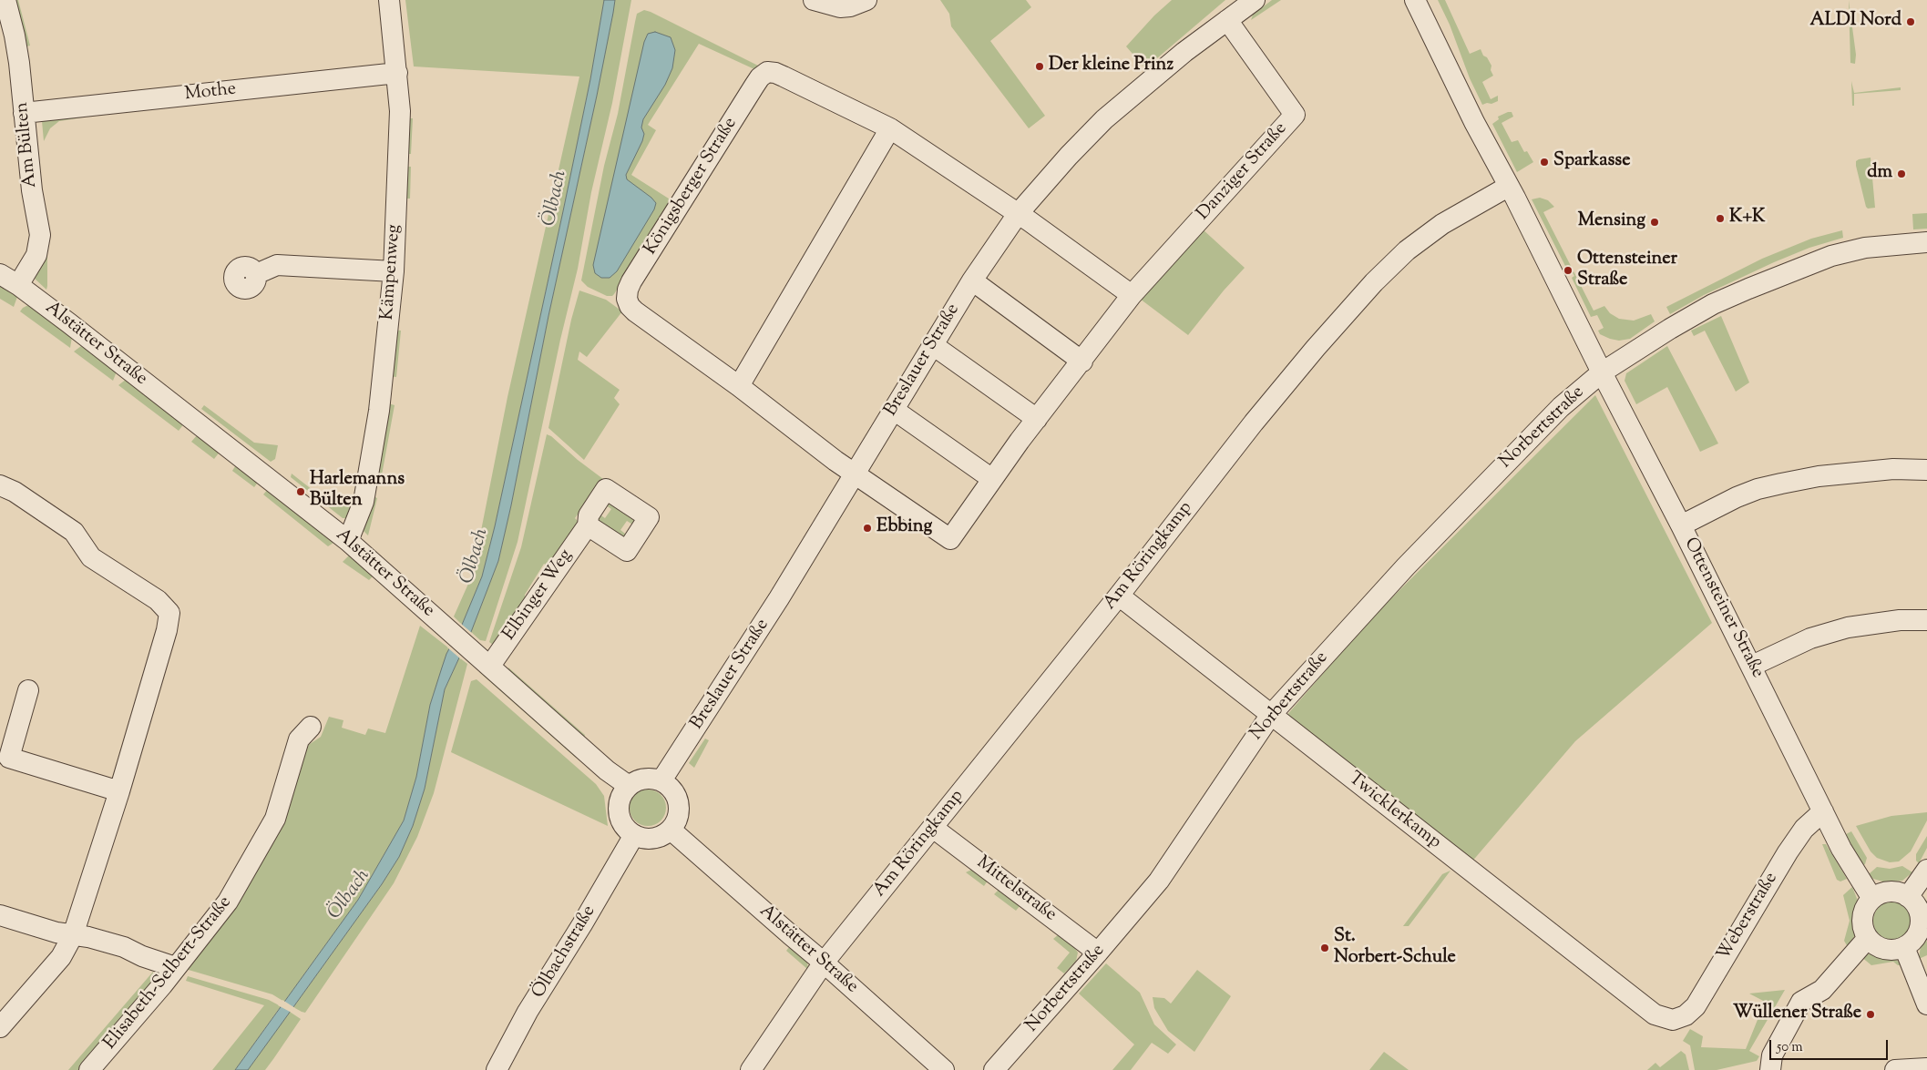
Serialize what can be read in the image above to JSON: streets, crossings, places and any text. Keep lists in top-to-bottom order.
{
  "streets": {
    "street": [
      "Mothe",
      "Am Bülten",
      "Danziger Straße",
      "Königsberger Straße",
      "Kämpenweg",
      "Alstätter Straße",
      "Breslauer Straße",
      "Norbertstraße",
      "Am Röringkamp",
      "Elbinger Weg",
      "Ottensteiner Straße",
      "Twicklerkamp",
      "Mittelstraße",
      "Weberstraße",
      "Ölbachstraße",
      "Elisabeth-Selbert-Straße"
    ]
  },
  "crossings": [
    ["Mothe", "Am Bülten"],
    ["Mothe", "Kämpenweg"],
    ["Am Bülten", "Alstätter Straße"],
    ["Danziger Straße", "Königsberger Straße"],
    ["Danziger Straße", "Breslauer Straße"],
    ["Königsberger Straße", "Breslauer Straße"],
    ["Kämpenweg", "Alstätter Straße"],
    ["Alstätter Straße", "Breslauer Straße"],
    ["Alstätter Straße", "Am Röringkamp"],
    ["Alstätter Straße", "Elbinger Weg"],
    ["Alstätter Straße", "Ölbachstraße"],
    ["Breslauer Straße", "Ölbachstraße"],
    ["Norbertstraße", "Ottensteiner Straße"],
    ["Norbertstraße", "Twicklerkamp"],
    ["Norbertstraße", "Mittelstraße"],
    ["Am Röringkamp", "Ottensteiner Straße"],
    ["Am Röringkamp", "Twicklerkamp"],
    ["Am Röringkamp", "Mittelstraße"],
    ["Ottensteiner Straße", "Weberstraße"],
    ["Twicklerkamp", "Weberstraße"]
  ],
  "water": ["Ölbach"],
  "places": [
    "ALDI Nord",
    "Der kleine Prinz",
    "Sparkasse",
    "dm",
    "K+K",
    "Mensing",
    "Ottensteiner Straße",
    "Harlemanns Bülten",
    "Ebbing",
    "St. Norbert-Schule",
    "Wüllener Straße"
  ],
  "scale_bar": "50 m"
}
